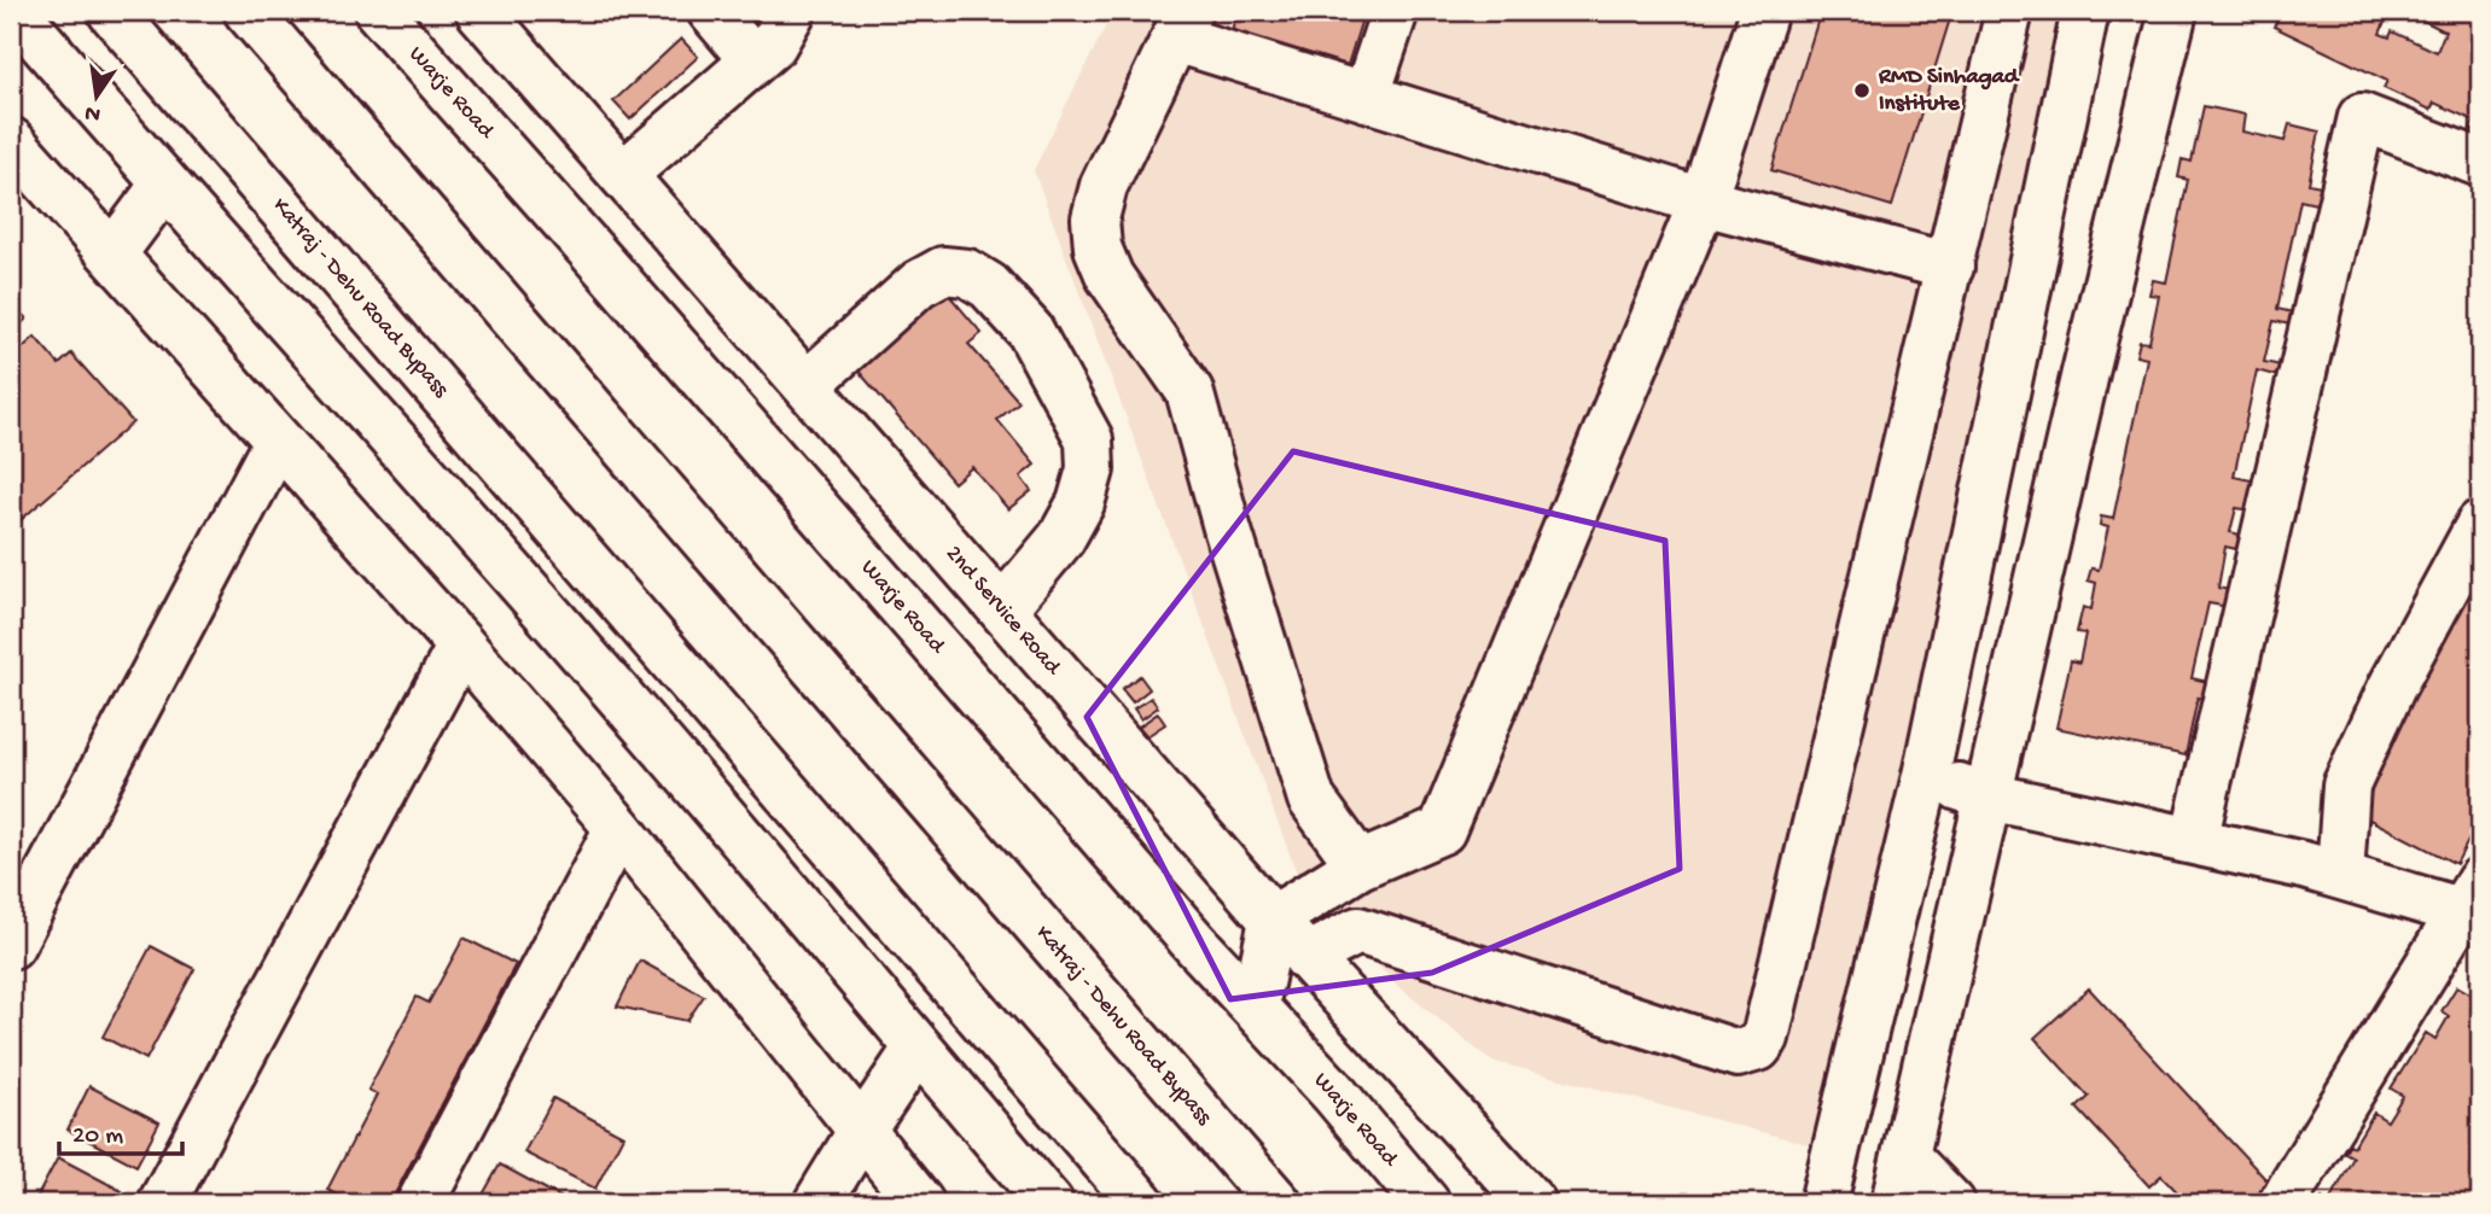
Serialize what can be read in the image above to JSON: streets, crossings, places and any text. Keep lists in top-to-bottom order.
{
  "streets": {
    "main road": ["Warje Road", "Katraj - Dehu Road Bypass", "2nd Service Road"]
  },
  "places": ["RMD Sinhagad Institute"],
  "scale_bar": "20 m",
  "north": "bottom"
}
